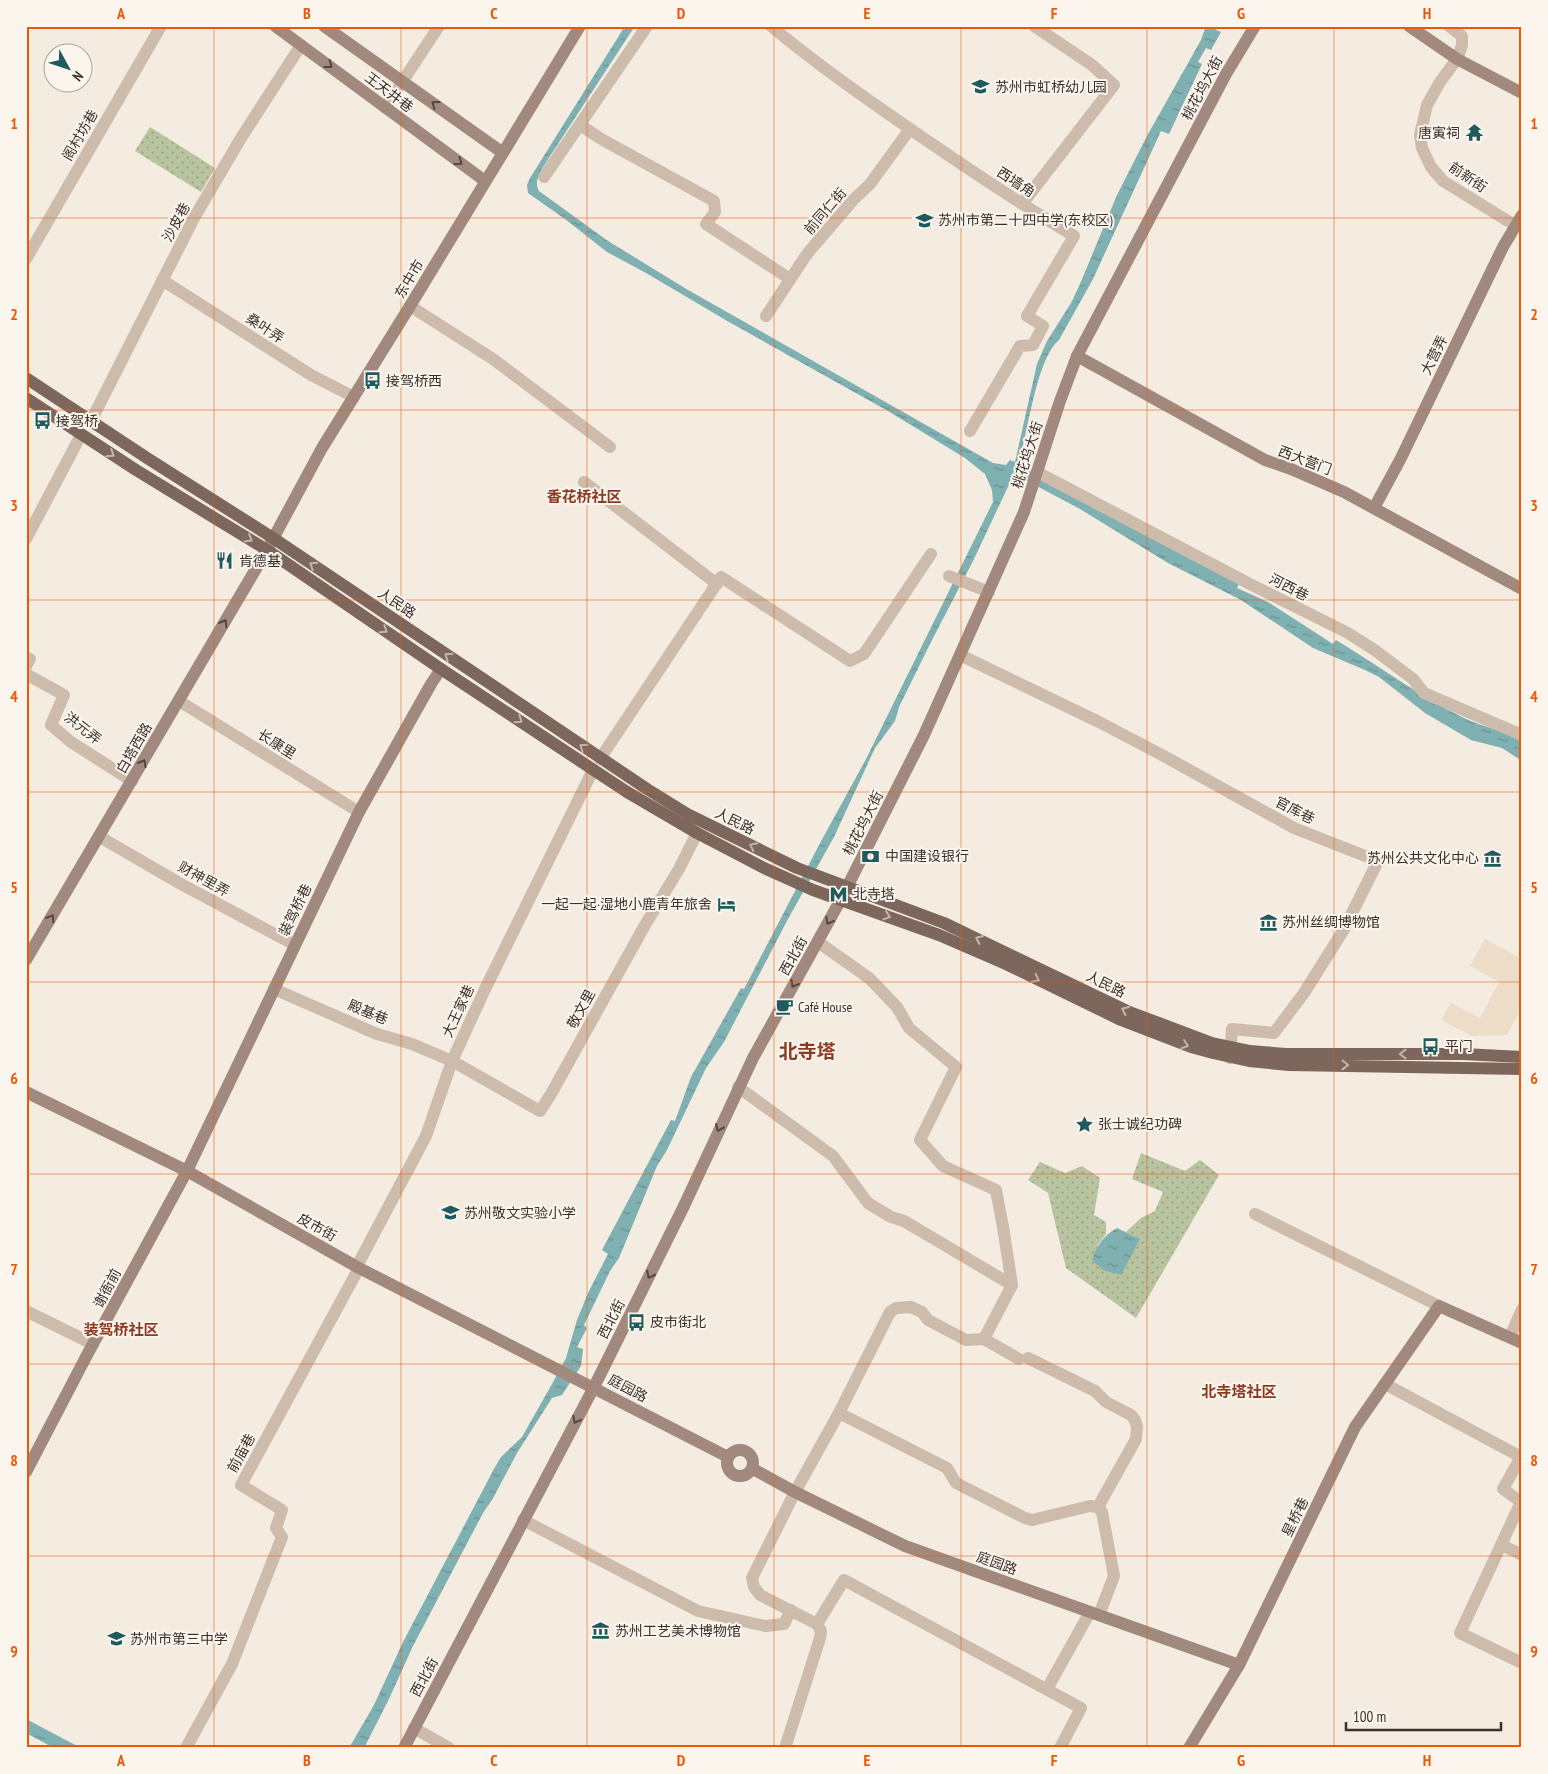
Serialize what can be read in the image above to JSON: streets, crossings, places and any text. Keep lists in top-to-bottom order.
{
  "streets": {
    "main road": ["人民路"],
    "street": [
      "桃花坞大街",
      "王天井巷",
      "阁村坊巷",
      "前新街",
      "西墙角",
      "前同仁街",
      "沙皮巷",
      "东中市",
      "桑叶弄",
      "大营弄",
      "西大营门",
      "河西巷",
      "洪元弄",
      "长康里",
      "白塔西路",
      "官库巷",
      "财神里弄",
      "装驾桥巷",
      "西北街",
      "敬文里",
      "大王家巷",
      "殿基巷",
      "皮市街",
      "谢衙前",
      "庭园路",
      "前庙巷",
      "星桥巷"
    ]
  },
  "crossings": [
    ["桃花坞大街", "西大营门"],
    ["桃花坞大街", "河西巷"],
    ["桃花坞大街", "人民路"],
    ["桃花坞大街", "官库巷"],
    ["桃花坞大街", "西北街"],
    ["王天井巷", "沙皮巷"],
    ["王天井巷", "东中市"],
    ["前新街", "大营弄"],
    ["西墙角", "前同仁街"],
    ["沙皮巷", "桑叶弄"],
    ["沙皮巷", "人民路"],
    ["东中市", "桑叶弄"],
    ["东中市", "人民路"],
    ["东中市", "白塔西路"],
    ["大营弄", "西大营门"],
    ["人民路", "白塔西路"],
    ["人民路", "官库巷"],
    ["人民路", "装驾桥巷"],
    ["人民路", "西北街"],
    ["人民路", "敬文里"],
    ["人民路", "大王家巷"],
    ["洪元弄", "白塔西路"],
    ["长康里", "白塔西路"],
    ["长康里", "装驾桥巷"],
    ["白塔西路", "财神里弄"],
    ["财神里弄", "装驾桥巷"],
    ["装驾桥巷", "殿基巷"],
    ["装驾桥巷", "皮市街"],
    ["装驾桥巷", "谢衙前"],
    ["西北街", "皮市街"],
    ["西北街", "庭园路"],
    ["敬文里", "大王家巷"],
    ["敬文里", "殿基巷"],
    ["大王家巷", "殿基巷"],
    ["大王家巷", "皮市街"],
    ["大王家巷", "前庙巷"],
    ["皮市街", "谢衙前"],
    ["皮市街", "庭园路"],
    ["皮市街", "前庙巷"],
    ["庭园路", "星桥巷"]
  ],
  "one_way": ["白塔西路", "西北街"],
  "districts": [
    "香花桥社区",
    "北寺塔",
    "装驾桥社区",
    "北寺塔社区"
  ],
  "places": {
    "school or university": [
      "苏州市虹桥幼儿园",
      "苏州市第二十四中学(东校区)",
      "苏州敬文实验小学",
      "苏州市第三中学"
    ],
    "temple": ["唐寅祠"],
    "bus stop": [
      "接驾桥西",
      "接驾桥",
      "平门",
      "皮市街北"
    ],
    "restaurant": ["肯德基"],
    "bank": ["中国建设银行"],
    "museum": ["苏州公共文化中心", "苏州丝绸博物馆", "苏州工艺美术博物馆"],
    "metro station": ["北寺塔"],
    "hotel": ["一起一起·湿地小鹿青年旅舍"],
    "cafe": ["Café House"],
    "place": ["张士诚纪功碑"]
  },
  "scale_bar": "100 m",
  "north": "bottom right",
  "grid": {
    "columns": [
      "A",
      "B",
      "C",
      "D",
      "E",
      "F",
      "G",
      "H"
    ],
    "rows": [
      "1",
      "2",
      "3",
      "4",
      "5",
      "6",
      "7",
      "8",
      "9"
    ]
  }
}
